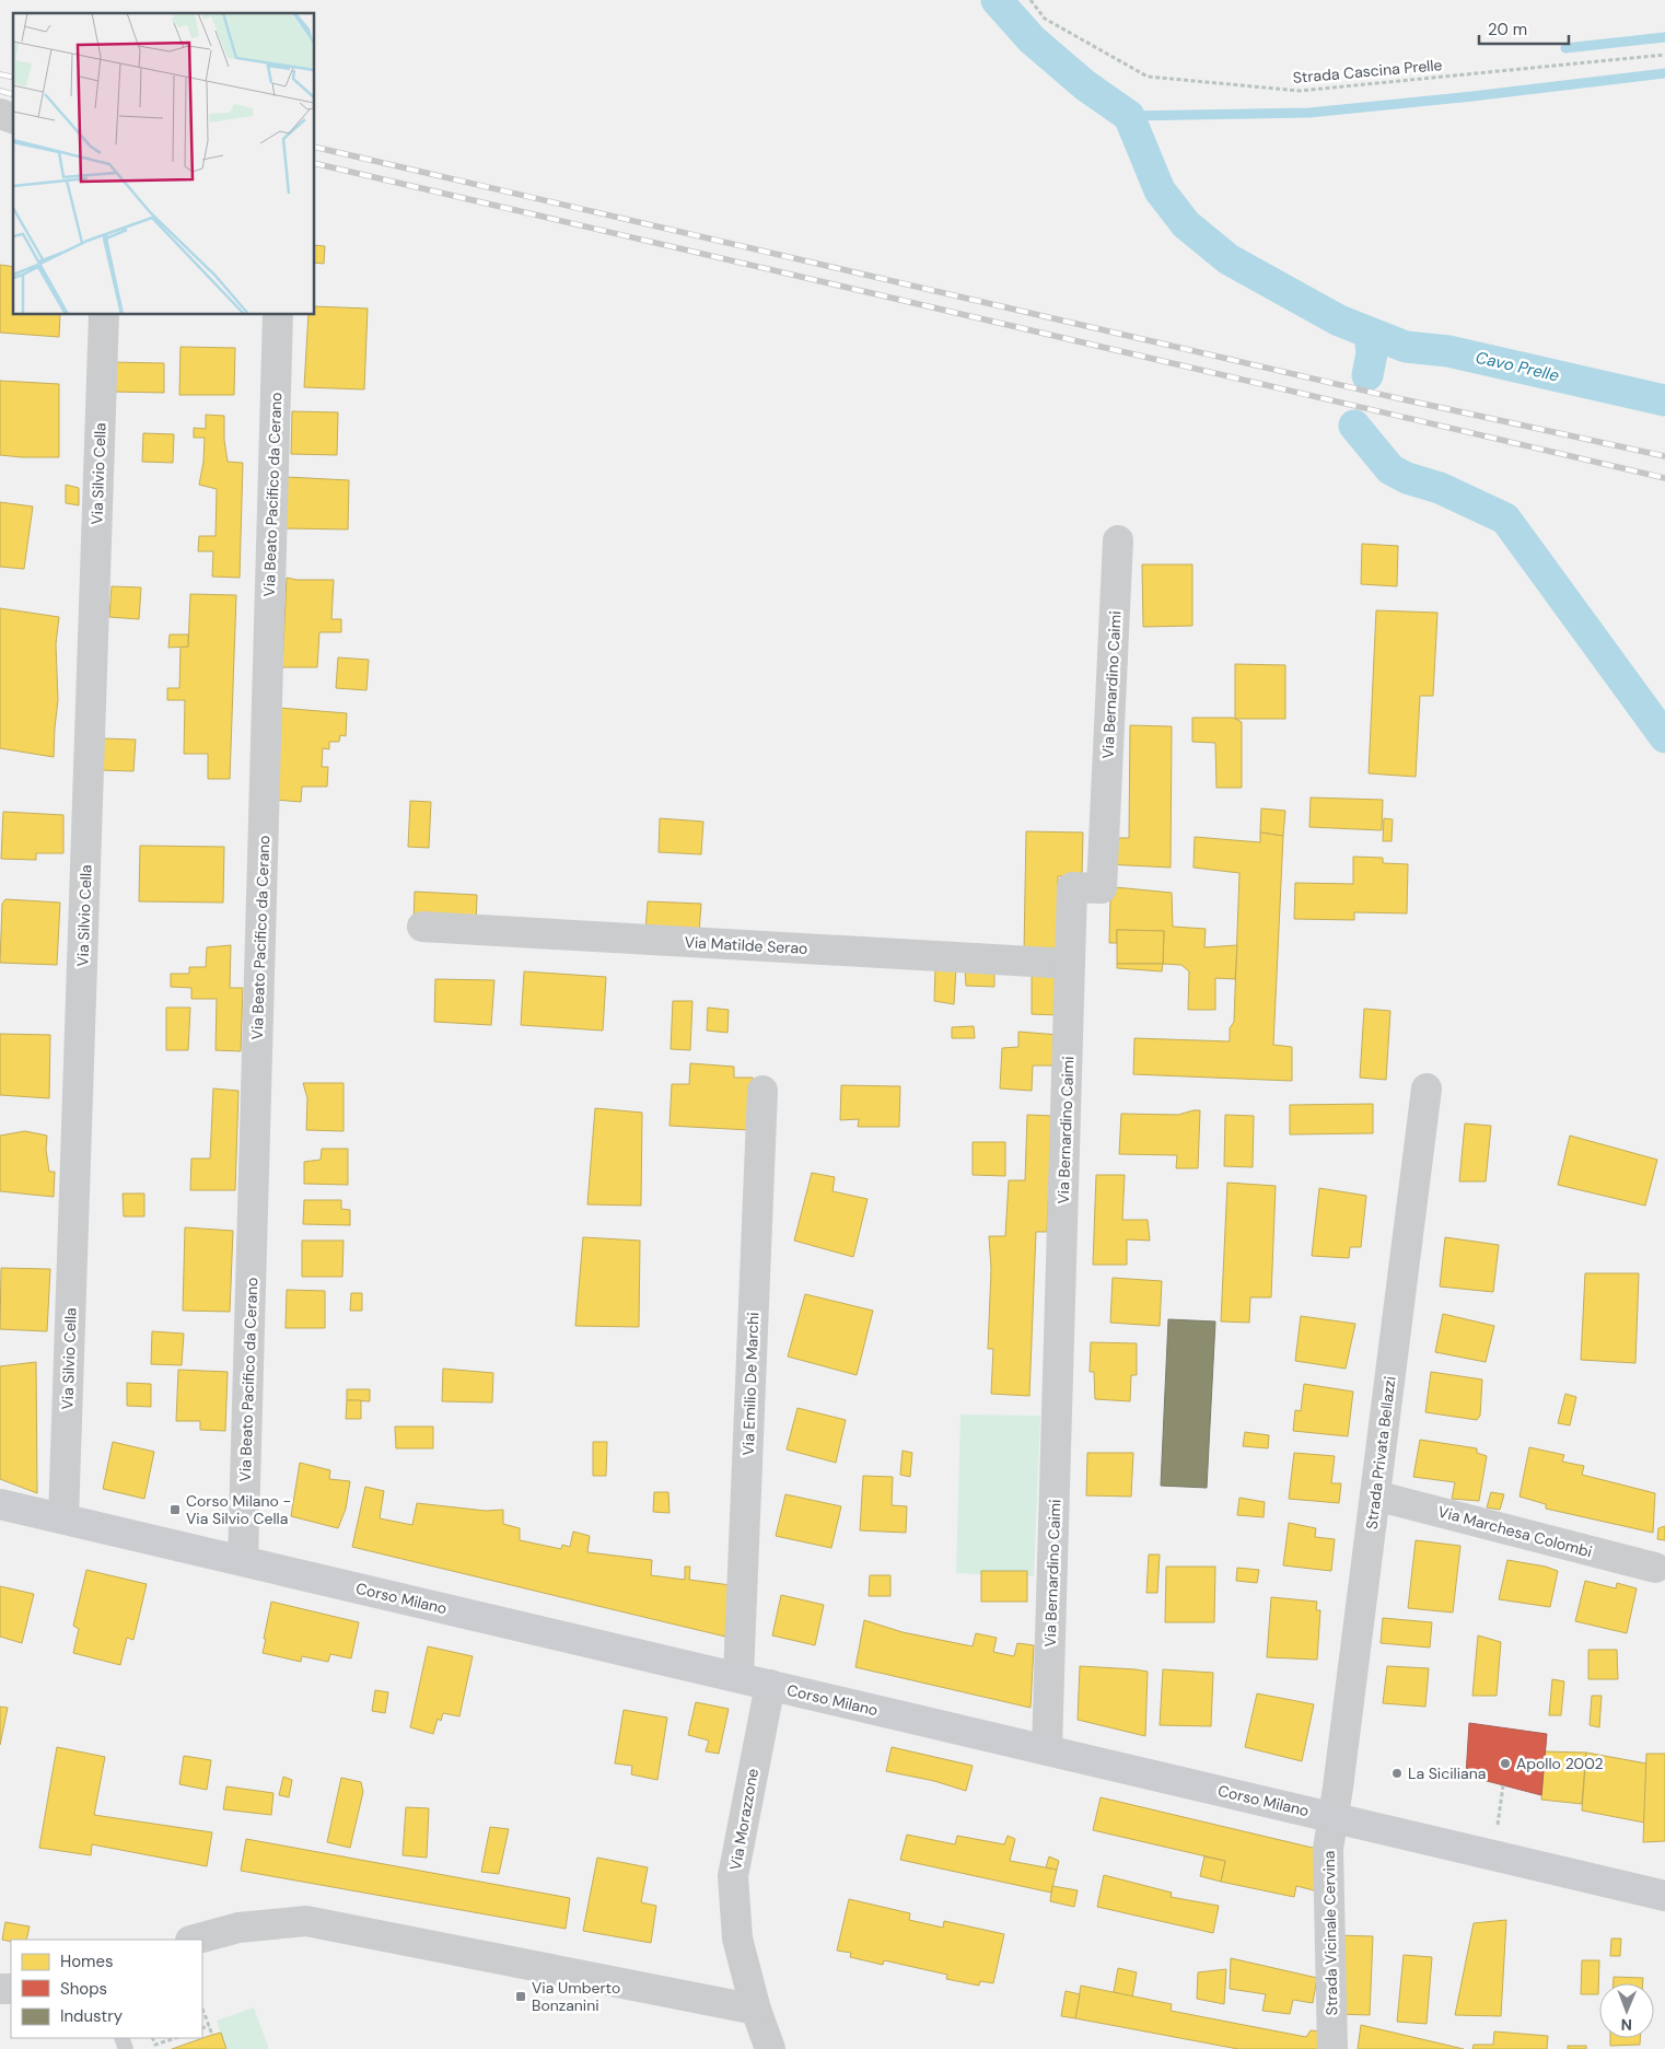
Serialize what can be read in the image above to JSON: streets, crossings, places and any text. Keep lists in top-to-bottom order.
{
  "streets": {
    "main road": ["Corso Milano"],
    "street": [
      "Via Silvio Cella",
      "Via Beato Pacifico da Cerano",
      "Via Bernardino Caimi",
      "Via Matilde Serao",
      "Via Emilio De Marchi",
      "Strada Privata Bellazzi",
      "Via Marchesa Colombi",
      "Via Morazzone",
      "Strada Vicinale Cervina"
    ],
    "path": ["Strada Cascina Prelle"]
  },
  "crossings": [
    ["Via Silvio Cella", "Corso Milano"],
    ["Via Beato Pacifico da Cerano", "Corso Milano"],
    ["Via Bernardino Caimi", "Via Matilde Serao"],
    ["Via Bernardino Caimi", "Corso Milano"],
    ["Via Emilio De Marchi", "Corso Milano"],
    ["Strada Privata Bellazzi", "Via Marchesa Colombi"],
    ["Strada Privata Bellazzi", "Corso Milano"],
    ["Strada Privata Bellazzi", "Strada Vicinale Cervina"],
    ["Corso Milano", "Via Morazzone"],
    ["Corso Milano", "Strada Vicinale Cervina"]
  ],
  "water": ["Cavo Prelle"],
  "places": {
    "transit": ["Corso Milano - Via Silvio Cella", "Via Umberto Bonzanini"],
    "other": ["Apollo 2002", "La Siciliana"]
  },
  "legend": ["Homes", "Shops", "Industry"],
  "scale_bar": "20 m",
  "north": "bottom"
}
